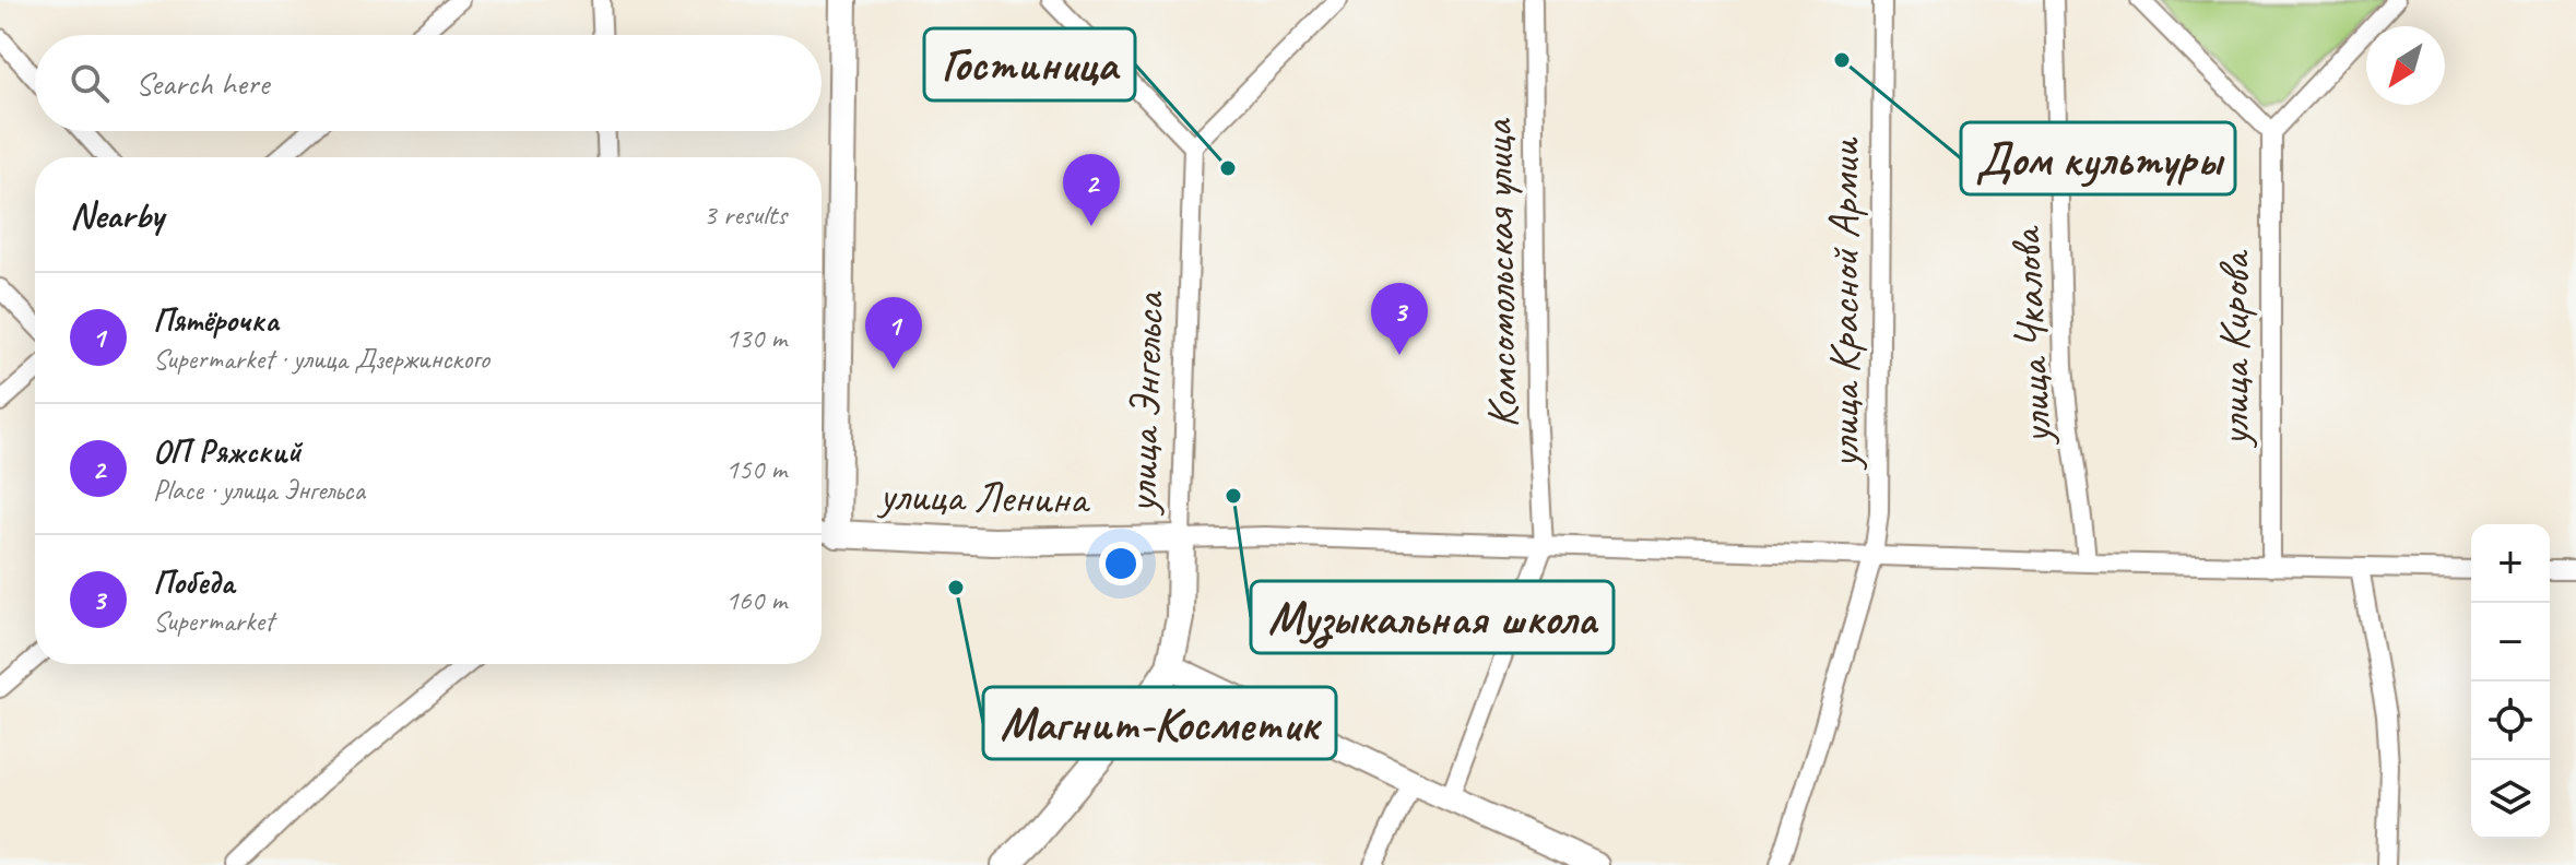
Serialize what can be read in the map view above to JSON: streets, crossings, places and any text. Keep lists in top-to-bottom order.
{
  "streets": {
    "main road": ["улица Энгельса", "улица Ленина"],
    "street": [
      "Комсомольская улица",
      "улица Красной Армии",
      "улица Чкалова",
      "улица Кирова"
    ]
  },
  "crossings": [
    ["улица Энгельса", "улица Ленина"]
  ],
  "places": [
    "Дом культуры",
    "Гостиница",
    "Музыкальная школа",
    "Магнит-Косметик"
  ],
  "north": "bottom left",
  "page": {
    "search": "Search here",
    "pins": ["2", "3", "1"],
    "heading": ["Nearby", "3 results"],
    "list": [
      {
        "mark": "1",
        "name": "Пятёрочка",
        "note": "Supermarket · улица Дзержинского",
        "value": "130 m"
      },
      {
        "mark": "2",
        "name": "ОП Ряжский",
        "note": "Place · улица Энгельса",
        "value": "150 m"
      },
      {
        "mark": "3",
        "name": "Победа",
        "note": "Supermarket",
        "value": "160 m"
      }
    ],
    "map_buttons": ["+", "−"]
  }
}
